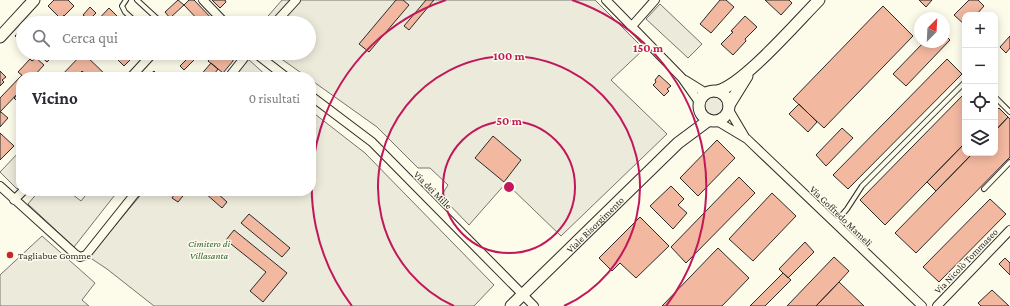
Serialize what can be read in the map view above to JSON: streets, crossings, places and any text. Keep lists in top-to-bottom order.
{
  "streets": {
    "street": [
      "Via dei Mille",
      "Via Goffredo Mameli",
      "Viale Risorgimento",
      "Via Nicolò Tommaseo"
    ]
  },
  "crossings": [
    ["Via dei Mille", "Viale Risorgimento"],
    ["Via Goffredo Mameli", "Viale Risorgimento"]
  ],
  "parks": ["Cimitero di Villasanta"],
  "places": ["Tagliabue Gomme"],
  "north": "top right",
  "page": {
    "map_buttons": ["+", "−"],
    "search": "Cerca qui",
    "heading": ["Vicino", "0 risultati"]
  },
  "rings": ["150 m", "100 m", "50 m"]
}
